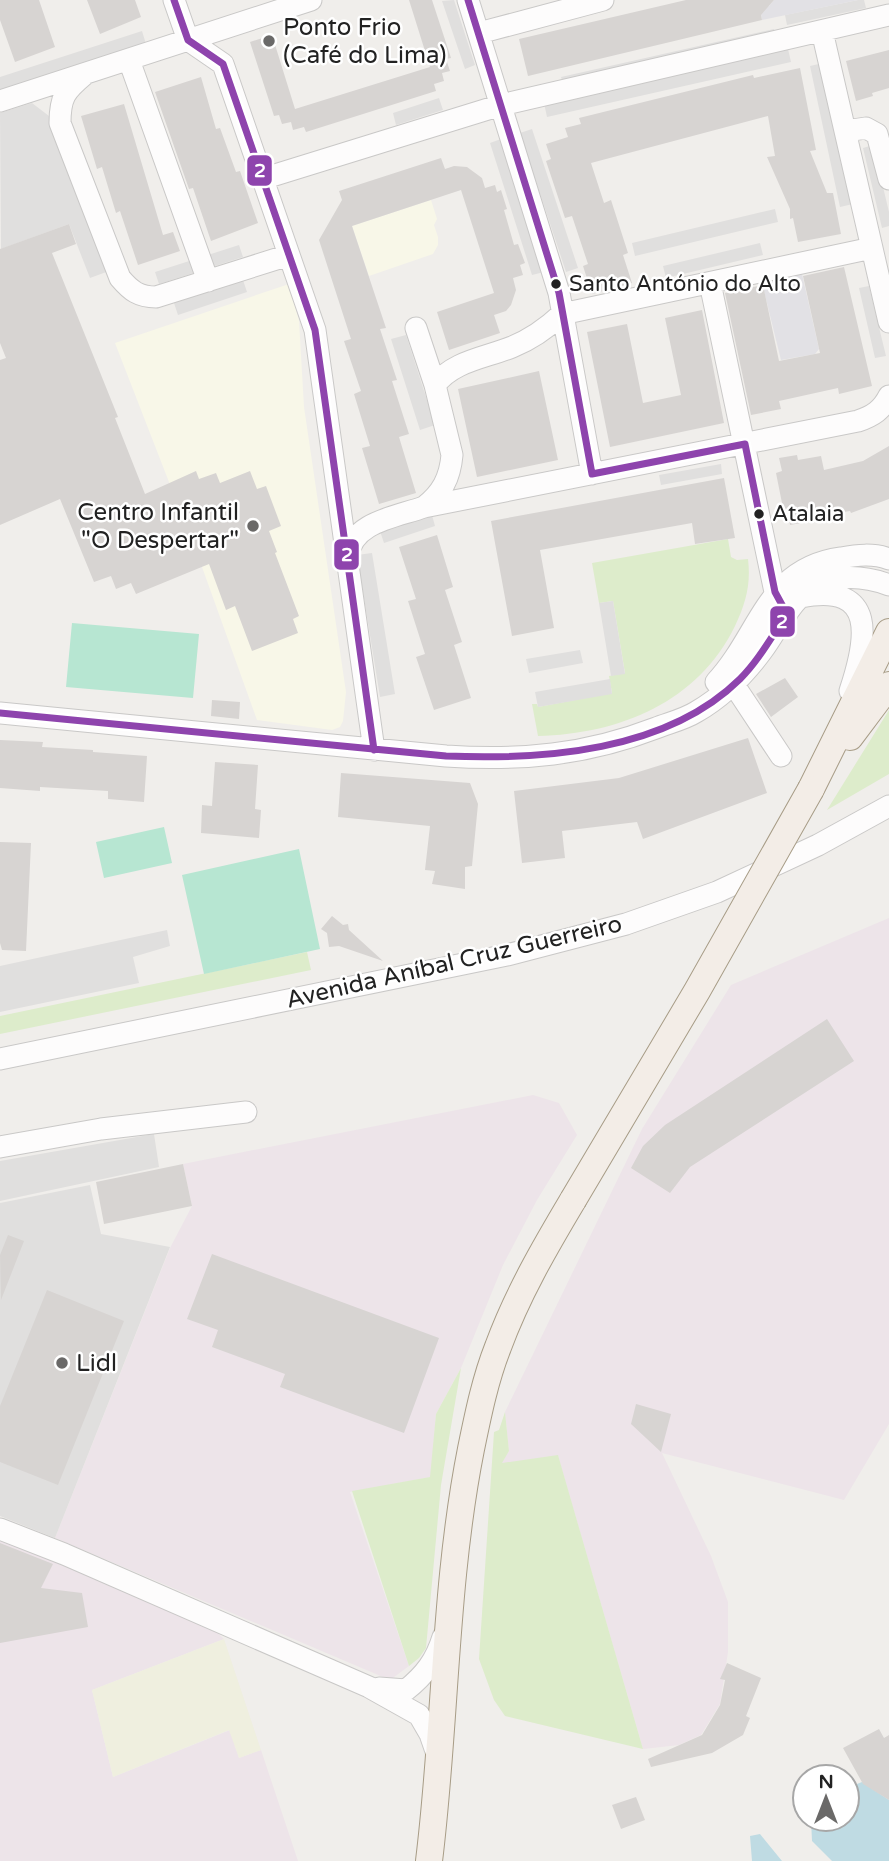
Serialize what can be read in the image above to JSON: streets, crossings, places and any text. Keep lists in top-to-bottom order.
{
  "streets": {
    "street": ["Avenida Aníbal Cruz Guerreiro"]
  },
  "places": [
    "Ponto Frio (Café do Lima)",
    "Santo António do Alto",
    "Atalaia",
    "Centro Infantil \"O Despertar\"",
    "Lidl"
  ],
  "lines": ["transit line 2"],
  "north": "top"
}
